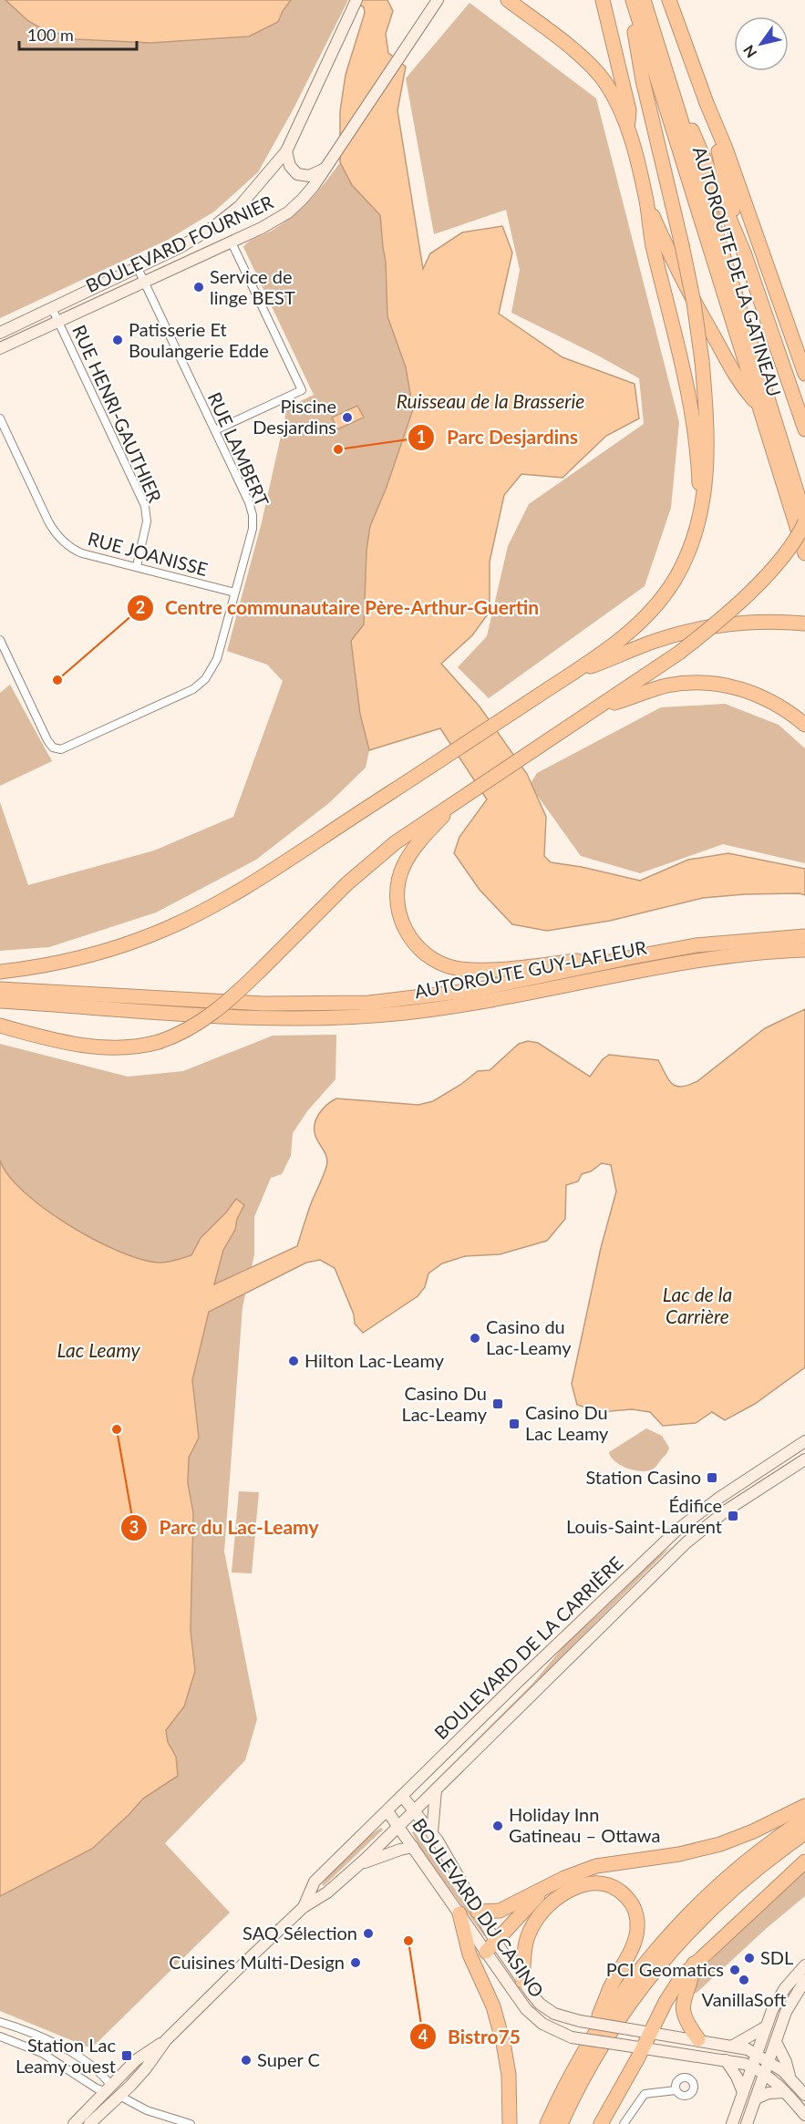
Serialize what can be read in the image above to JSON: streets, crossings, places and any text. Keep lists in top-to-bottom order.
{
  "streets": {
    "highway": ["AUTOROUTE DE LA GATINEAU", "AUTOROUTE GUY-LAFLEUR"],
    "main road": ["BOULEVARD FOURNIER", "BOULEVARD DE LA CARRIÈRE", "BOULEVARD DU CASINO"],
    "street": ["RUE HENRI-GAUTHIER", "RUE LAMBERT", "RUE JOANISSE"]
  },
  "crossings": [
    ["BOULEVARD FOURNIER", "RUE HENRI-GAUTHIER"],
    ["BOULEVARD FOURNIER", "RUE LAMBERT"],
    ["RUE HENRI-GAUTHIER", "RUE JOANISSE"],
    ["RUE LAMBERT", "RUE JOANISSE"],
    ["BOULEVARD DE LA CARRIÈRE", "BOULEVARD DU CASINO"]
  ],
  "water": ["Ruisseau de la Brasserie", "Lac de la Carrière", "Lac Leamy"],
  "places": {
    "other": [
      "Service de linge BEST",
      "Patisserie Et Boulangerie Edde",
      "Piscine Desjardins",
      "Parc Desjardins",
      "Centre communautaire Père-Arthur-Guertin",
      "Casino du Lac-Leamy",
      "Hilton Lac-Leamy",
      "Parc du Lac-Leamy",
      "Holiday Inn Gatineau – Ottawa",
      "SAQ Sélection",
      "Bistro75",
      "SDL",
      "Cuisines Multi-Design",
      "PCI Geomatics",
      "VanillaSoft",
      "Super C"
    ],
    "transit": [
      "Casino Du Lac-Leamy",
      "Casino Du Lac Leamy",
      "Station Casino",
      "Édifice Louis-Saint-Laurent",
      "Station Lac Leamy ouest"
    ]
  },
  "scale_bar": "100 m",
  "north": "bottom left"
}
